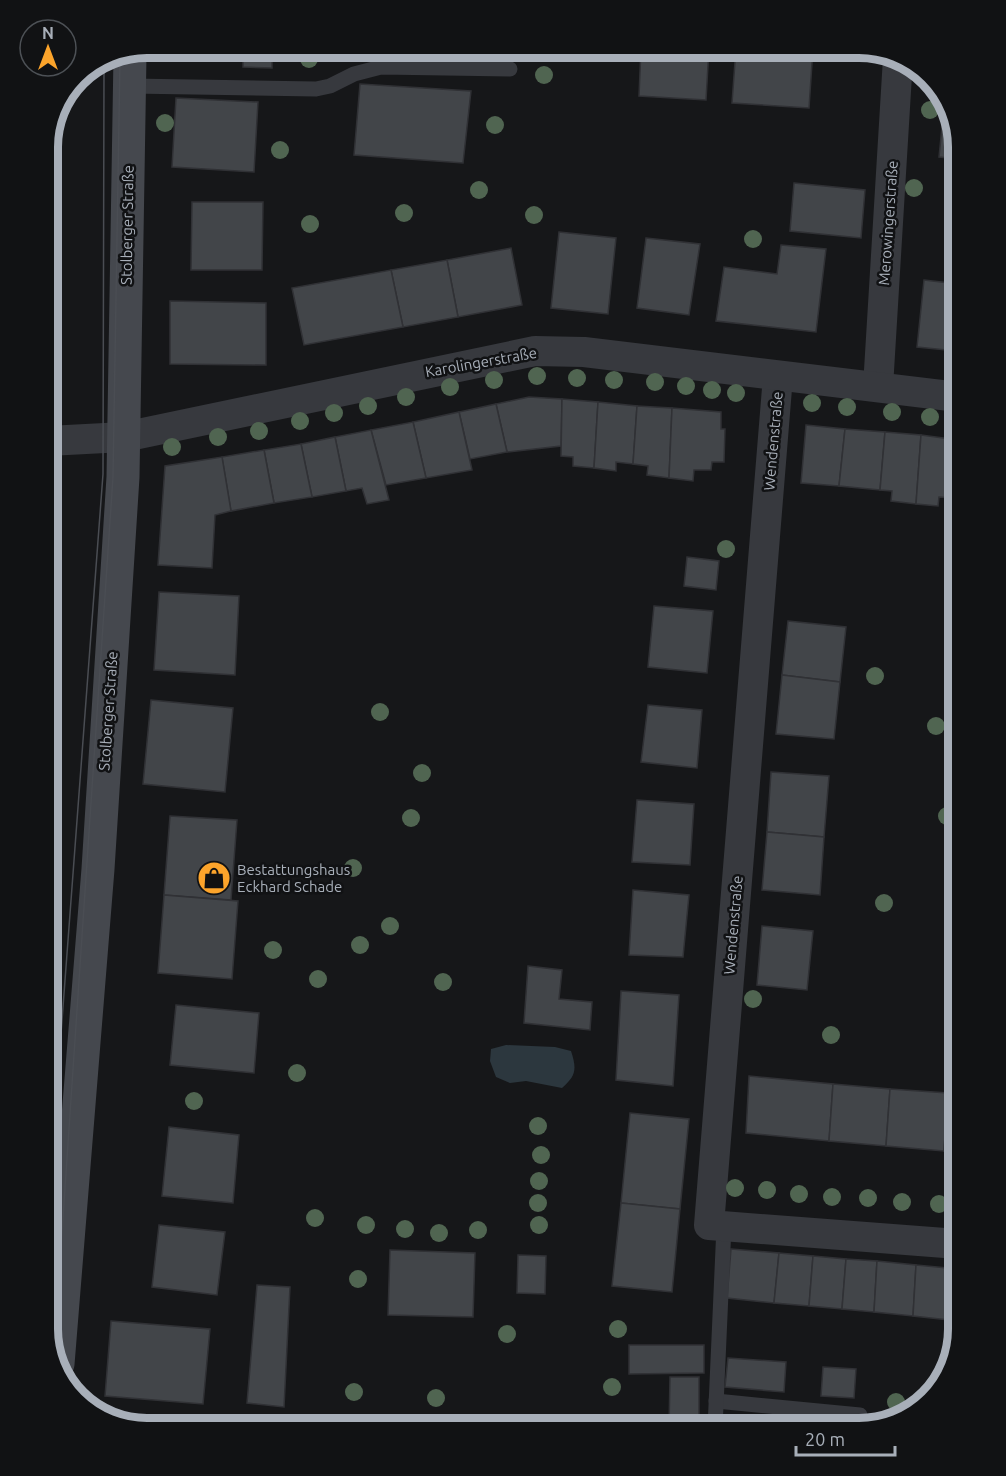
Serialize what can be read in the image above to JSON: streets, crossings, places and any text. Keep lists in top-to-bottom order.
{
  "streets": {
    "main road": ["Stolberger Straße"],
    "street": ["Merowingerstraße", "Karolingerstraße", "Wendenstraße"]
  },
  "crossings": [
    ["Merowingerstraße", "Karolingerstraße"],
    ["Stolberger Straße", "Karolingerstraße"],
    ["Karolingerstraße", "Wendenstraße"]
  ],
  "places": {
    "shop": ["Bestattungshaus Eckhard Schade"]
  },
  "scale_bar": "20 m",
  "north": "top"
}
